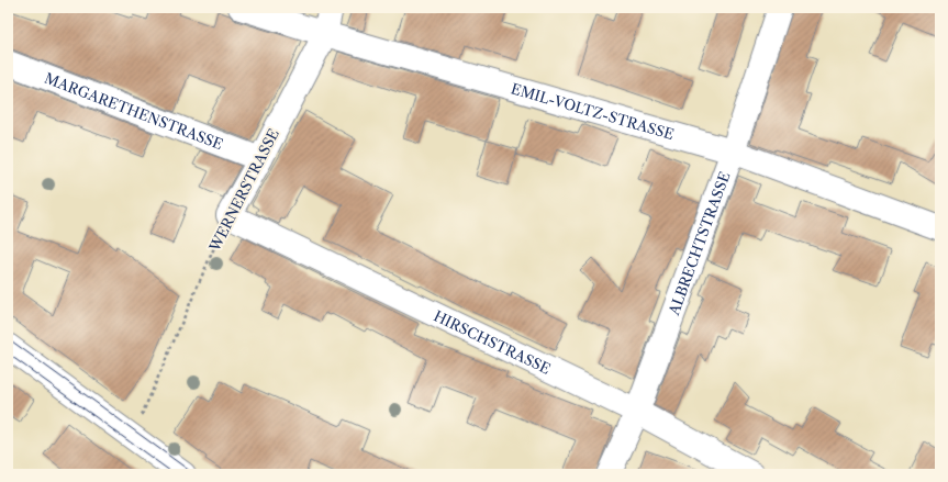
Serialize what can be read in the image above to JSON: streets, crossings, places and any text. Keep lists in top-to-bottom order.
{
  "streets": {
    "street": [
      "MARGARETHENSTRASSE",
      "EMIL-VOLTZ-STRASSE",
      "WERNERSTRASSE",
      "ALBRECHTSTRASSE",
      "HIRSCHSTRASSE"
    ]
  },
  "crossings": [
    ["MARGARETHENSTRASSE", "WERNERSTRASSE"],
    ["EMIL-VOLTZ-STRASSE", "WERNERSTRASSE"],
    ["EMIL-VOLTZ-STRASSE", "ALBRECHTSTRASSE"],
    ["WERNERSTRASSE", "HIRSCHSTRASSE"],
    ["ALBRECHTSTRASSE", "HIRSCHSTRASSE"]
  ]
}
